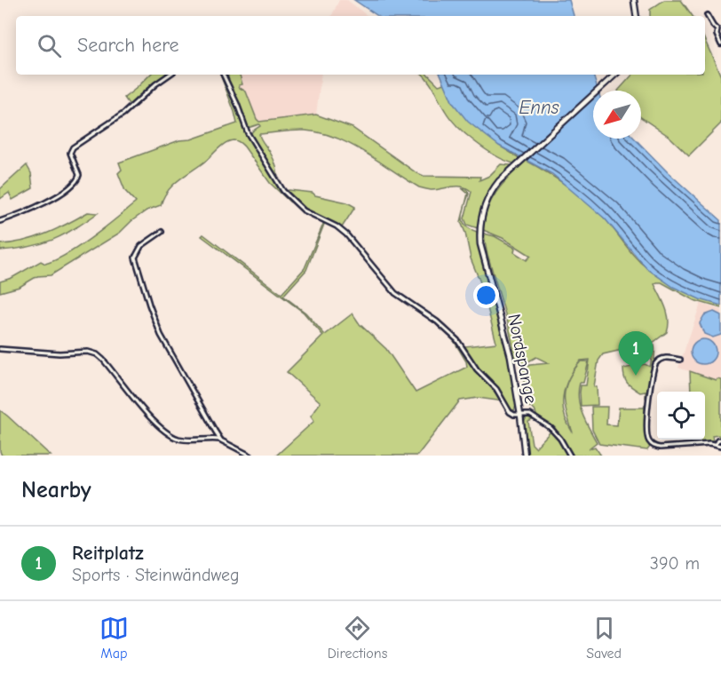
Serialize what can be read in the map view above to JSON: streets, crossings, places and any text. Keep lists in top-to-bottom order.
{
  "streets": {
    "main road": ["Nordspange"]
  },
  "water": ["Enns"],
  "north": "bottom left",
  "page": {
    "search": "Search here",
    "pins": "1",
    "heading": "Nearby",
    "list": [
      {
        "mark": "1",
        "name": "Reitplatz",
        "note": "Sports · Steinwändweg",
        "value": "390 m"
      }
    ],
    "nav": ["Map", "Directions", "Saved"]
  }
}
